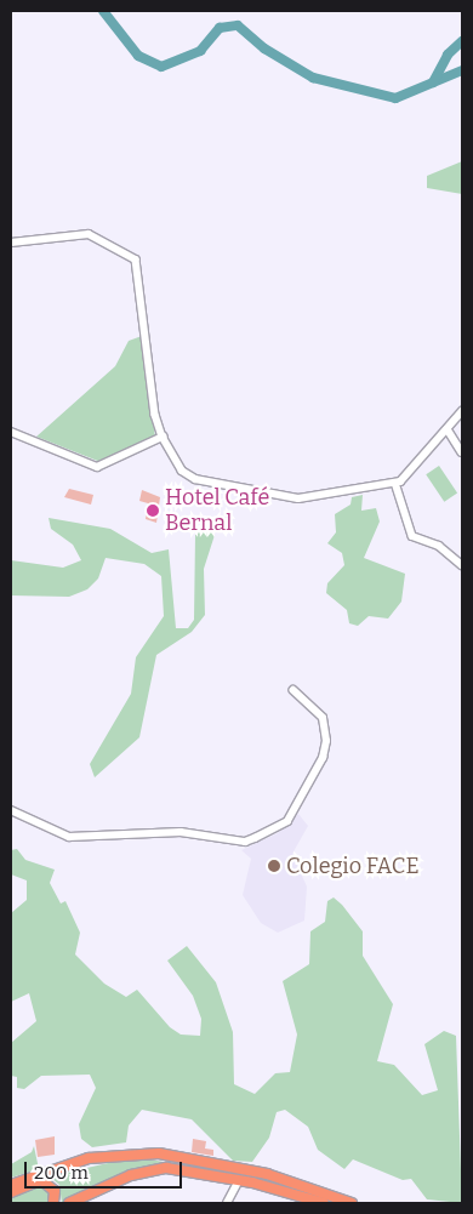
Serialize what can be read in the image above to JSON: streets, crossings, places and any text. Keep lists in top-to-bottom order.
{
  "places": ["Hotel Café Bernal", "Colegio FACE"],
  "scale_bar": "200 m"
}
